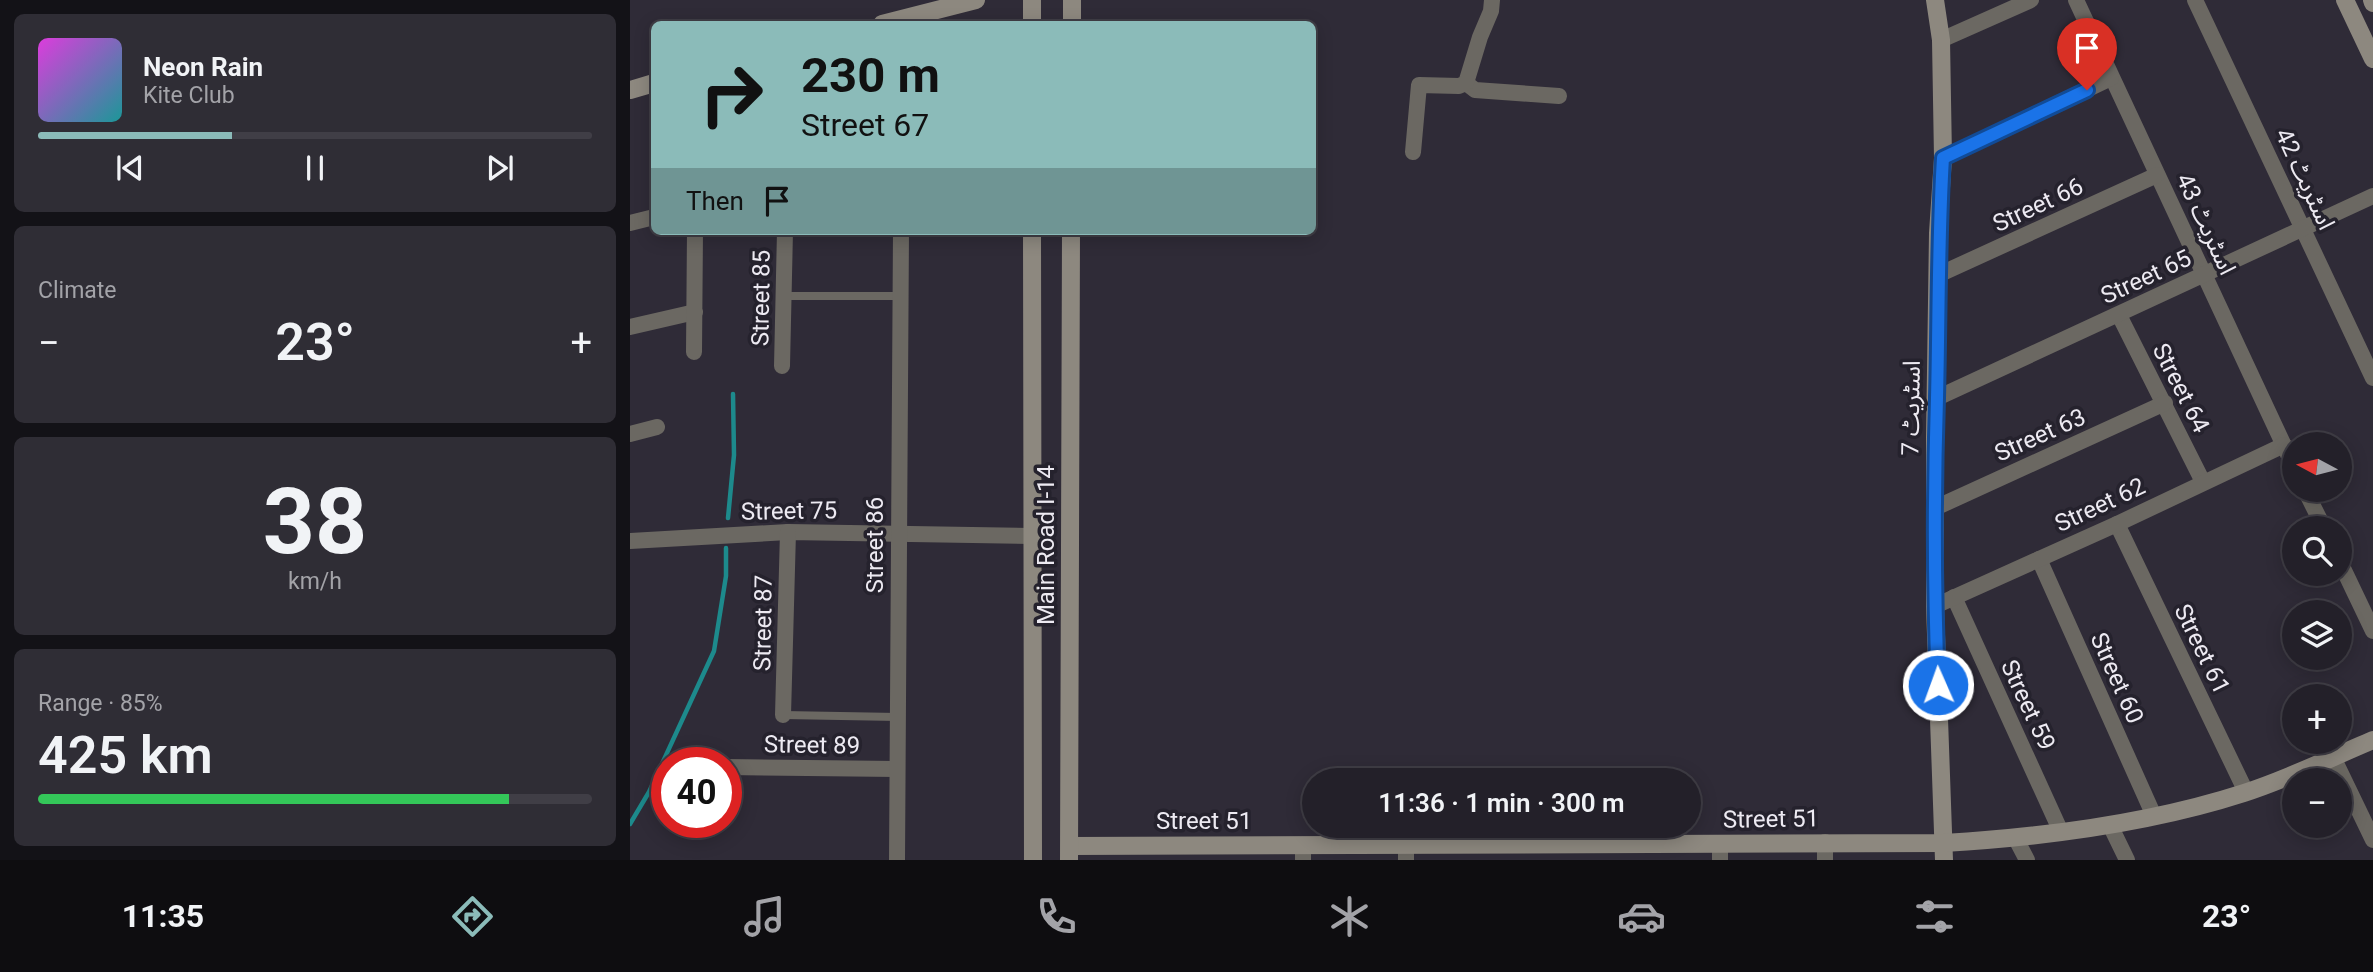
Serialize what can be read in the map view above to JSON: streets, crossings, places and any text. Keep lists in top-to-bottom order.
{
  "streets": {
    "street": [
      "اسٹریٹ 42",
      "Street 66",
      "اسٹریٹ 43",
      "Street 65",
      "Street 85",
      "Street 64",
      "اسٹریٹ 7",
      "Street 63",
      "Street 62",
      "Street 75",
      "Street 86",
      "Main Road I-14",
      "Street 87",
      "Street 61",
      "Street 60",
      "Street 59",
      "Street 89",
      "Street 51"
    ]
  },
  "crossings": [
    ["اسٹریٹ 42", "Street 65"],
    ["Street 66", "اسٹریٹ 43"],
    ["Street 66", "اسٹریٹ 7"],
    ["اسٹریٹ 43", "Street 65"],
    ["Street 65", "Street 64"],
    ["Street 65", "اسٹریٹ 7"],
    ["Street 64", "Street 63"],
    ["Street 64", "Street 62"],
    ["اسٹریٹ 7", "Street 63"],
    ["اسٹریٹ 7", "Street 62"],
    ["اسٹریٹ 7", "Street 51"],
    ["Street 62", "Street 61"],
    ["Street 62", "Street 60"],
    ["Street 62", "Street 59"],
    ["Street 75", "Street 86"],
    ["Street 75", "Main Road I-14"],
    ["Street 75", "Street 87"],
    ["Street 86", "Street 89"],
    ["Main Road I-14", "Street 51"],
    ["Street 61", "Street 51"],
    ["Street 60", "Street 51"],
    ["Street 59", "Street 51"]
  ],
  "north": "left",
  "page": {
    "turn": ["230 m", "Street 67"],
    "song": ["Neon Rain", "Kite Club"],
    "then": "Then",
    "tile": [
      "Climate",
      ["38", "km/h"],
      ["Range · 85%", "425 km"]
    ],
    "heat": ["−", "23°", "+"],
    "map_buttons": ["+", "−"],
    "limit": "40",
    "trip": "11:36 · 1 min · 300 m",
    "tabs": ["11:35", "23°"]
  }
}
